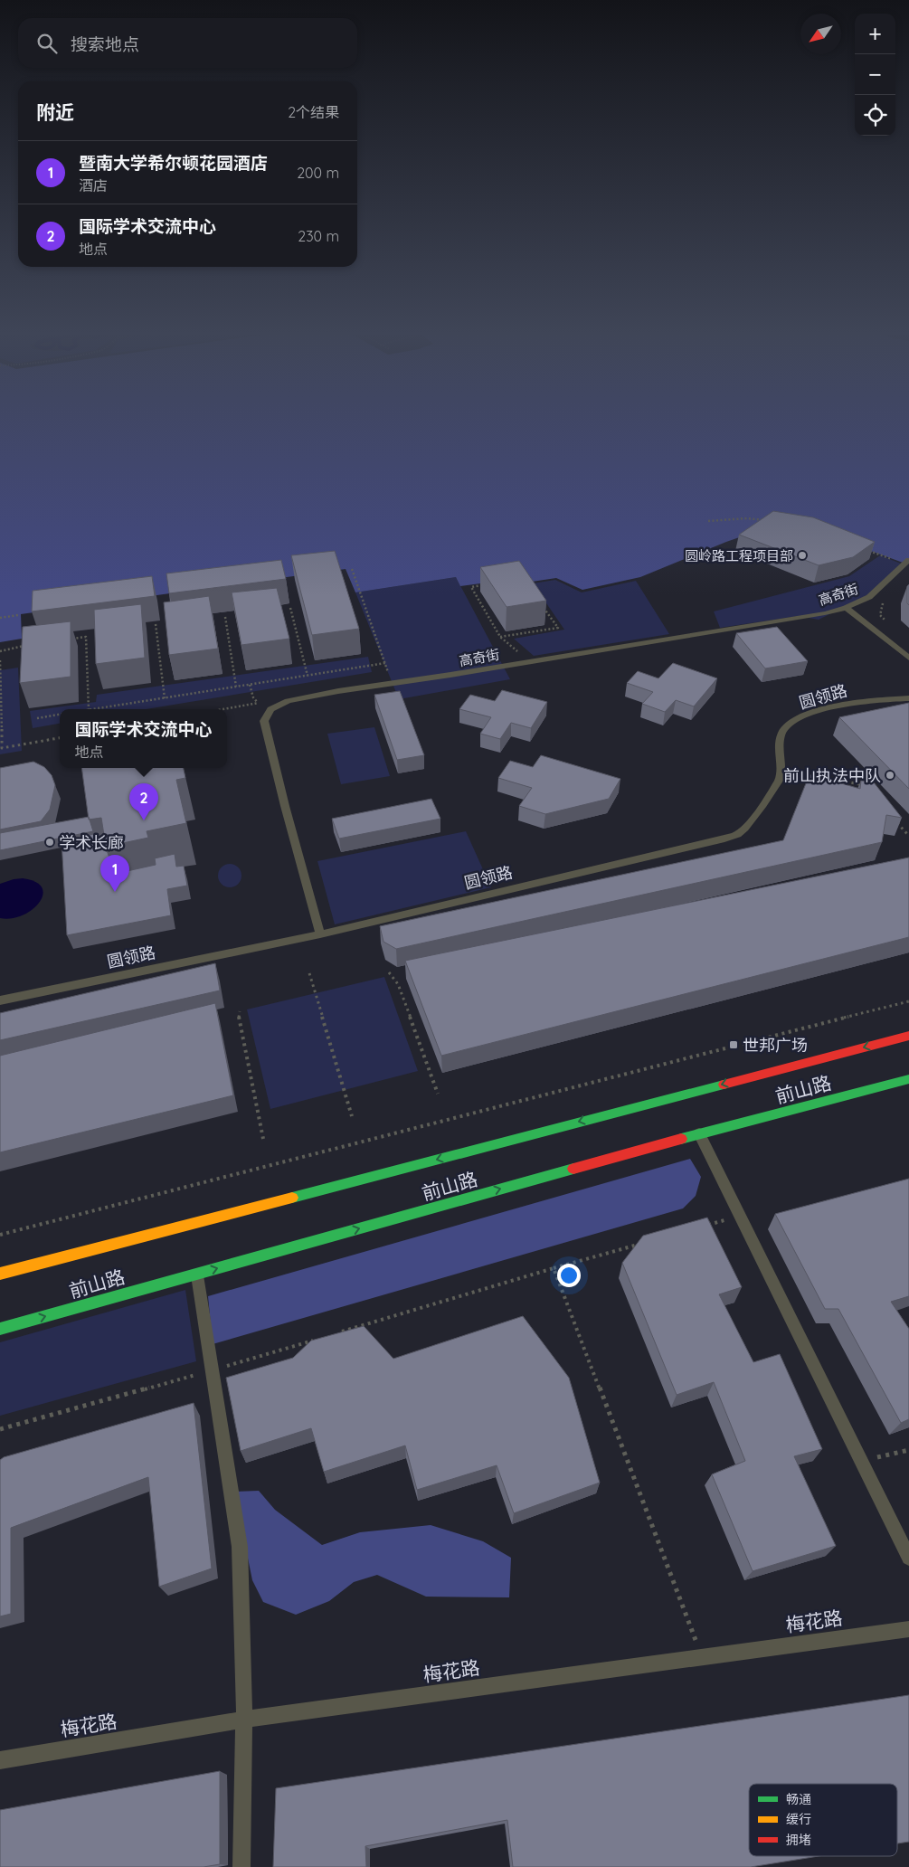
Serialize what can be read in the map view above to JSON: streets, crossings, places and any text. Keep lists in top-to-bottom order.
{
  "streets": {
    "main road": ["前山路"],
    "lane": ["高奇街", "圆领路", "梅花路"]
  },
  "places": {
    "other": ["圆岭路工程项目部", "前山执法中队", "学术长廊"],
    "transit": ["世邦广场"]
  },
  "legend": ["畅通", "缓行", "拥堵"],
  "north": "bottom left",
  "page": {
    "map_buttons": ["+", "−"],
    "search": "搜索地点",
    "heading": ["附近", "2个结果"],
    "list": [
      {
        "mark": "1",
        "name": "暨南大学希尔顿花园酒店",
        "note": "酒店",
        "value": "200 m"
      },
      {
        "mark": "2",
        "name": "国际学术交流中心",
        "note": "地点",
        "value": "230 m"
      }
    ],
    "popup": ["国际学术交流中心", "地点"],
    "pins": ["2", "1"]
  }
}
